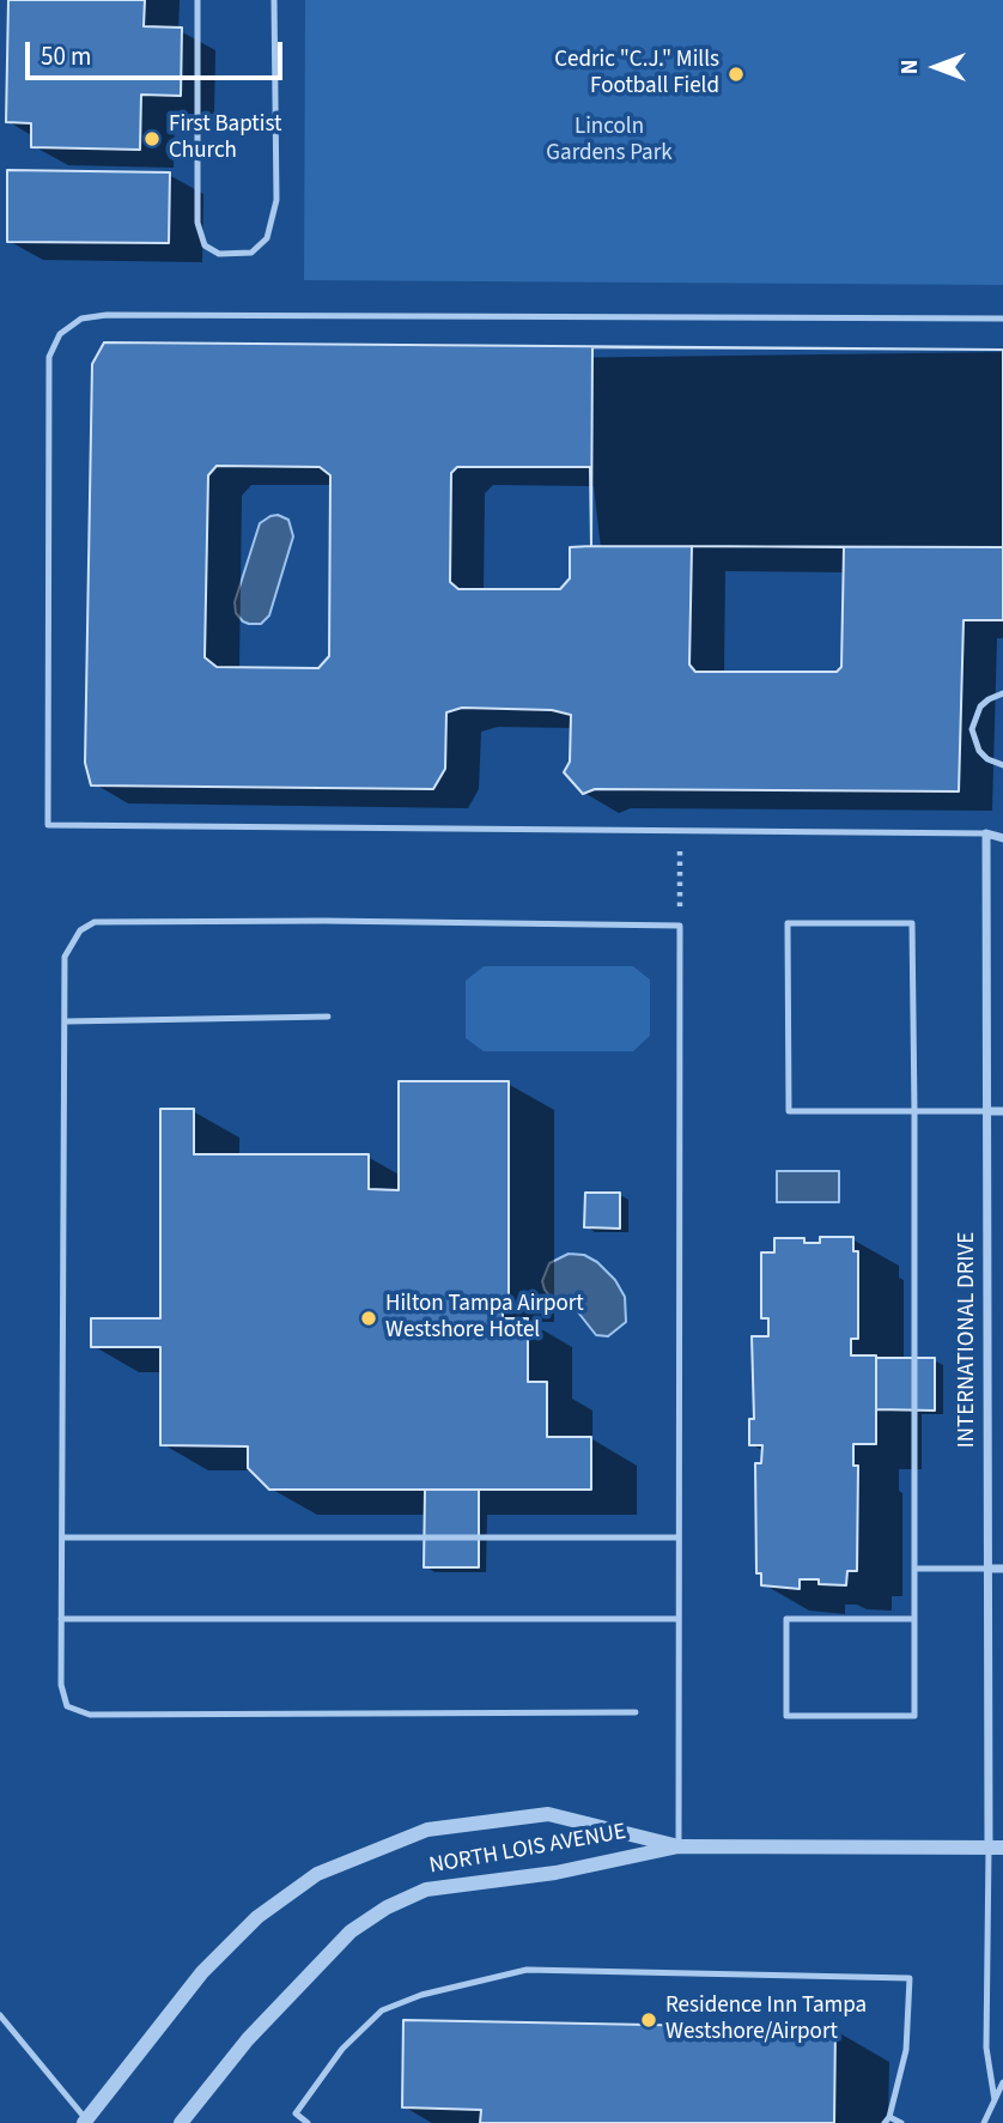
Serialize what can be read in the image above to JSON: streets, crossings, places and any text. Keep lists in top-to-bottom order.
{
  "streets": {
    "street": ["INTERNATIONAL DRIVE", "NORTH LOIS AVENUE"]
  },
  "crossings": [
    ["INTERNATIONAL DRIVE", "NORTH LOIS AVENUE"]
  ],
  "parks": ["Lincoln Gardens Park"],
  "places": [
    "Cedric \"C.J.\" Mills Football Field",
    "First Baptist Church",
    "Hilton Tampa Airport Westshore Hotel",
    "Residence Inn Tampa Westshore/Airport"
  ],
  "scale_bar": "50 m",
  "north": "left"
}
